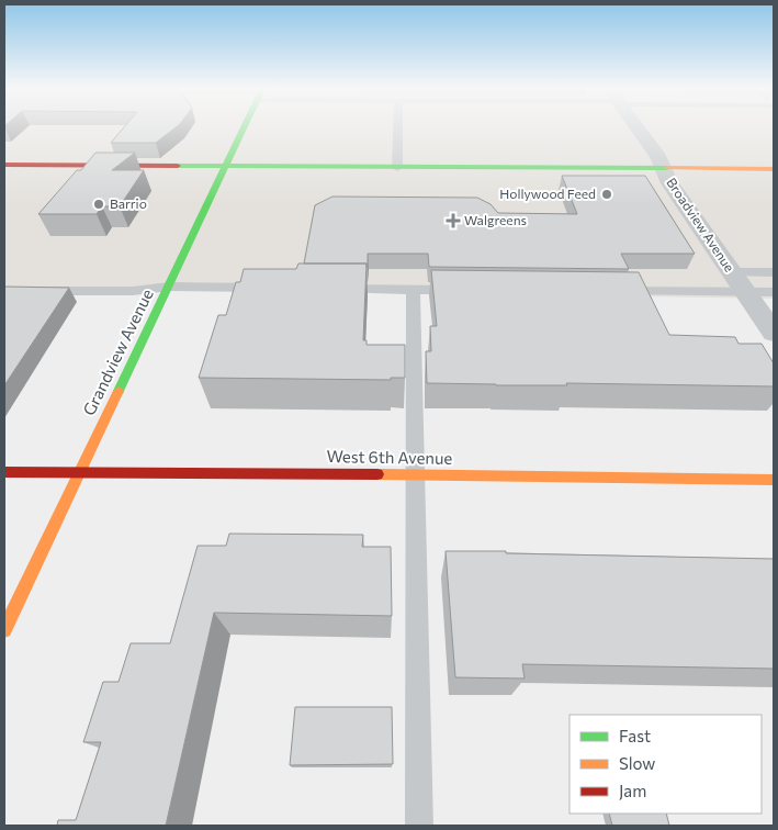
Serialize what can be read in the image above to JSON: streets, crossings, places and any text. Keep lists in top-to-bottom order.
{
  "streets": {
    "main road": ["Grandview Avenue", "West 6th Avenue"],
    "street": ["Broadview Avenue"]
  },
  "crossings": [
    ["Grandview Avenue", "West 6th Avenue"]
  ],
  "places": {
    "other": ["Hollywood Feed", "Barrio"],
    "health": ["Walgreens"]
  },
  "legend": ["Fast", "Slow", "Jam"]
}
